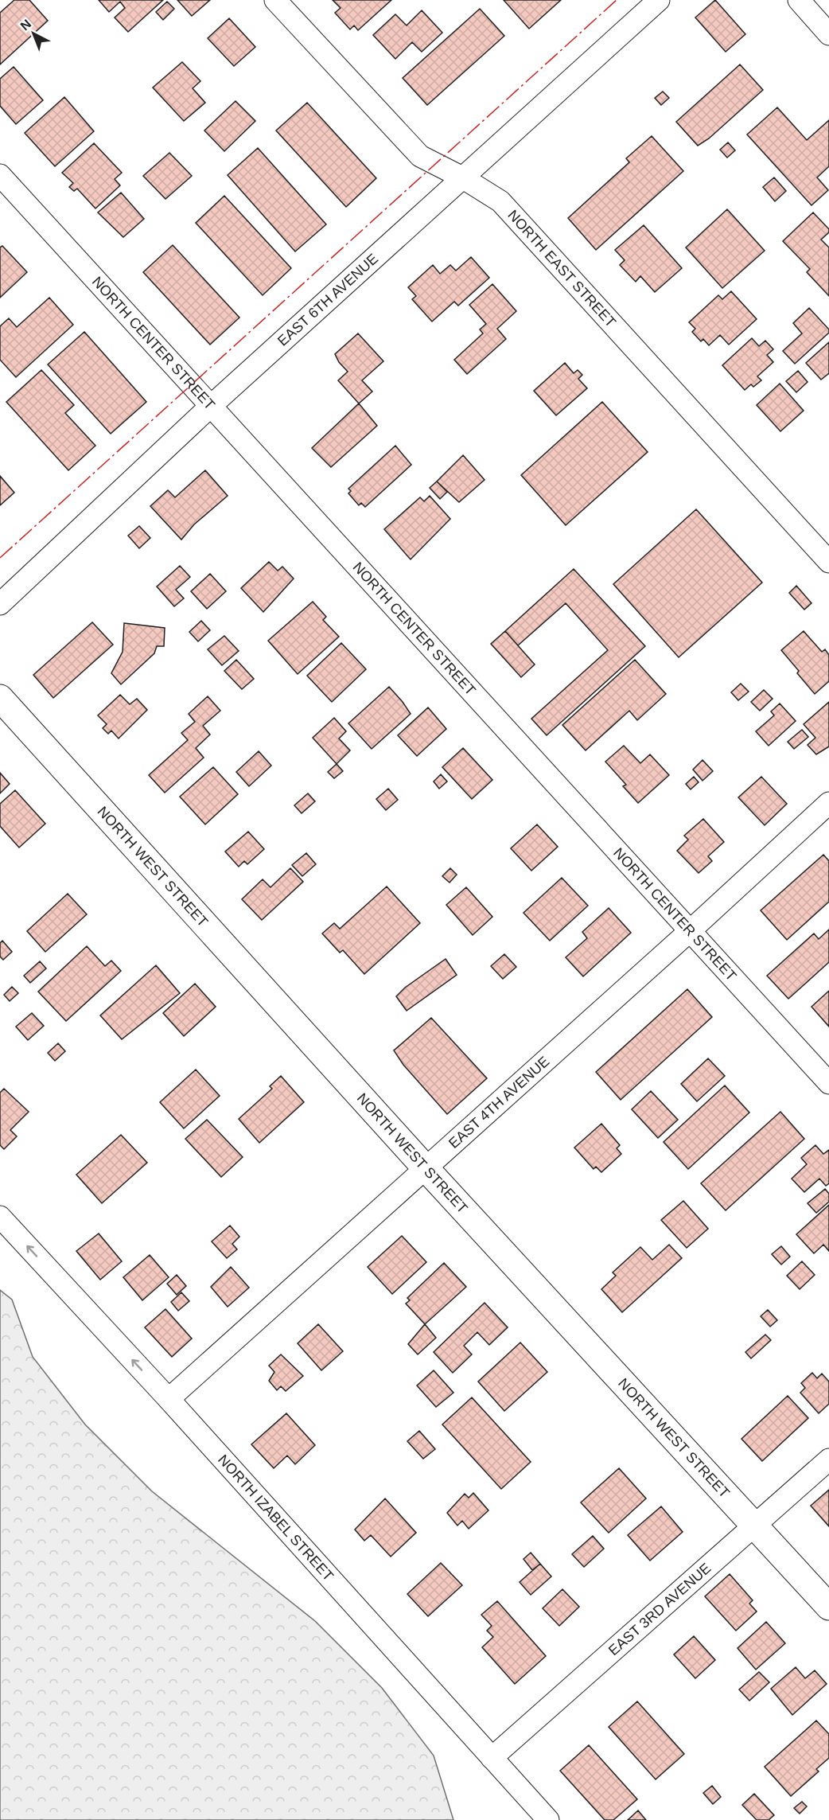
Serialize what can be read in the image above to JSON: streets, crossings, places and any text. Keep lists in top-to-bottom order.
{
  "streets": {
    "street": [
      "NORTH EAST STREET",
      "EAST 6TH AVENUE",
      "NORTH CENTER STREET",
      "NORTH WEST STREET",
      "EAST 4TH AVENUE",
      "NORTH IZABEL STREET",
      "EAST 3RD AVENUE"
    ]
  },
  "crossings": [
    ["NORTH EAST STREET", "EAST 6TH AVENUE"],
    ["EAST 6TH AVENUE", "NORTH CENTER STREET"],
    ["NORTH CENTER STREET", "EAST 4TH AVENUE"],
    ["NORTH WEST STREET", "EAST 4TH AVENUE"],
    ["NORTH WEST STREET", "EAST 3RD AVENUE"],
    ["EAST 4TH AVENUE", "NORTH IZABEL STREET"],
    ["NORTH IZABEL STREET", "EAST 3RD AVENUE"]
  ],
  "north": "top left"
}
